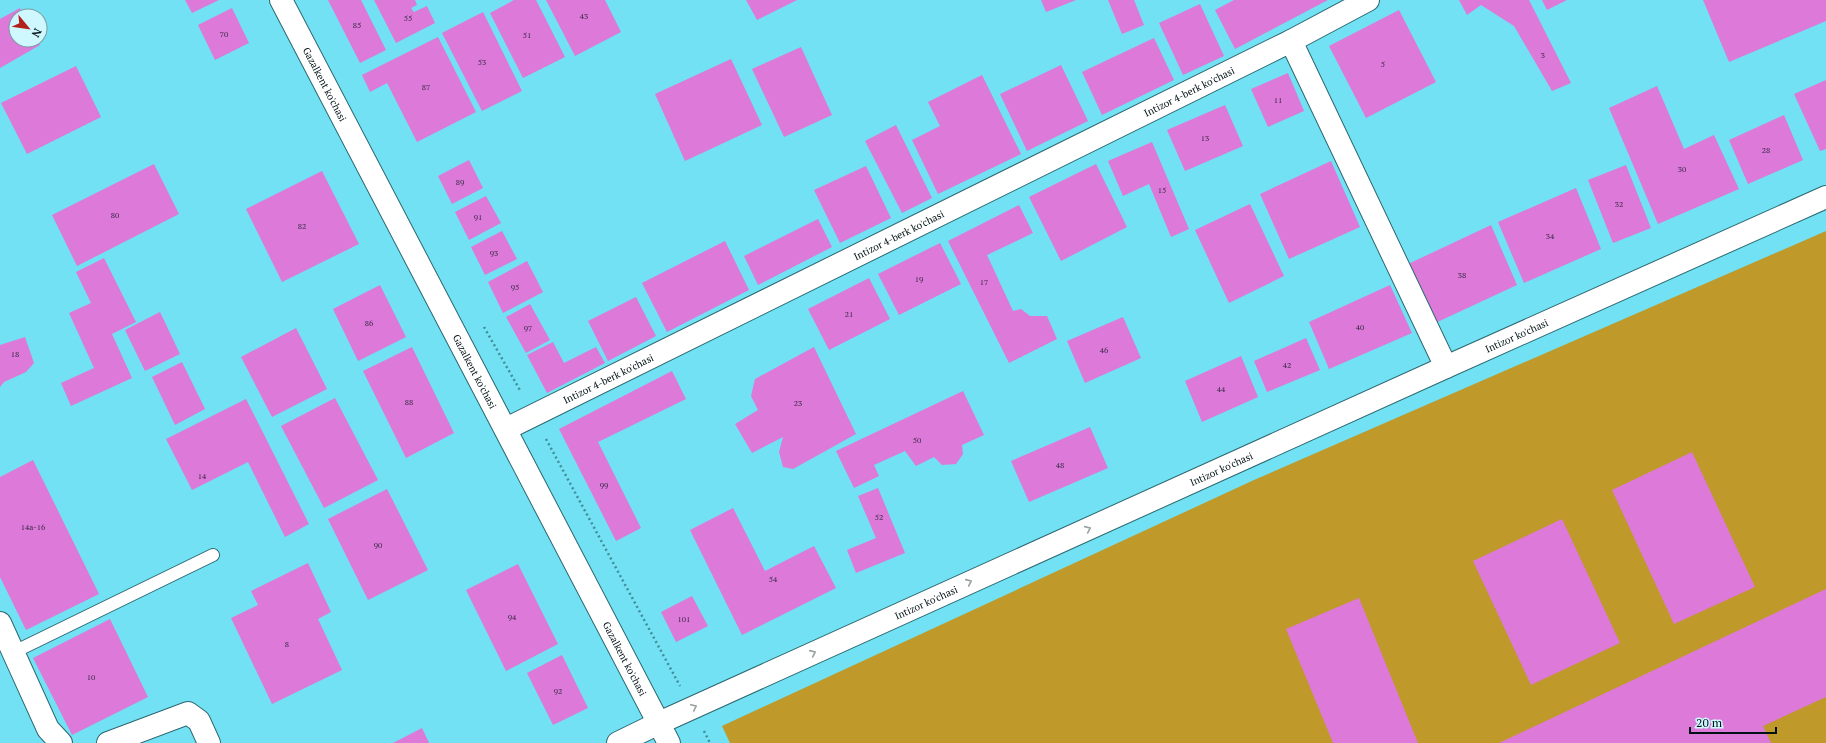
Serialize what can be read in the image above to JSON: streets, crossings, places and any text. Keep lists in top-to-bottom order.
{
  "streets": {
    "street": ["Gazalkent ko'chasi", "Intizor 4-berk ko'chasi", "Intizor ko'chasi"]
  },
  "crossings": [
    ["Gazalkent ko'chasi", "Intizor 4-berk ko'chasi"],
    ["Gazalkent ko'chasi", "Intizor ko'chasi"]
  ],
  "one_way": ["Intizor ko'chasi"],
  "house_numbers": [
    "43",
    "55",
    "85",
    "70",
    "51",
    "3",
    "53",
    "5",
    "87",
    "11",
    "13",
    "28",
    "30",
    "89",
    "15",
    "32",
    "80",
    "91",
    "82",
    "34",
    "93",
    "38",
    "19",
    "17",
    "95",
    "21",
    "86",
    "40",
    "97",
    "46",
    "18",
    "42",
    "44",
    "88",
    "23",
    "50",
    "48",
    "14",
    "99",
    "52",
    "14a-16",
    "90",
    "54",
    "94",
    "101",
    "8",
    "10",
    "92"
  ],
  "scale_bar": "20 m",
  "north": "bottom right"
}
